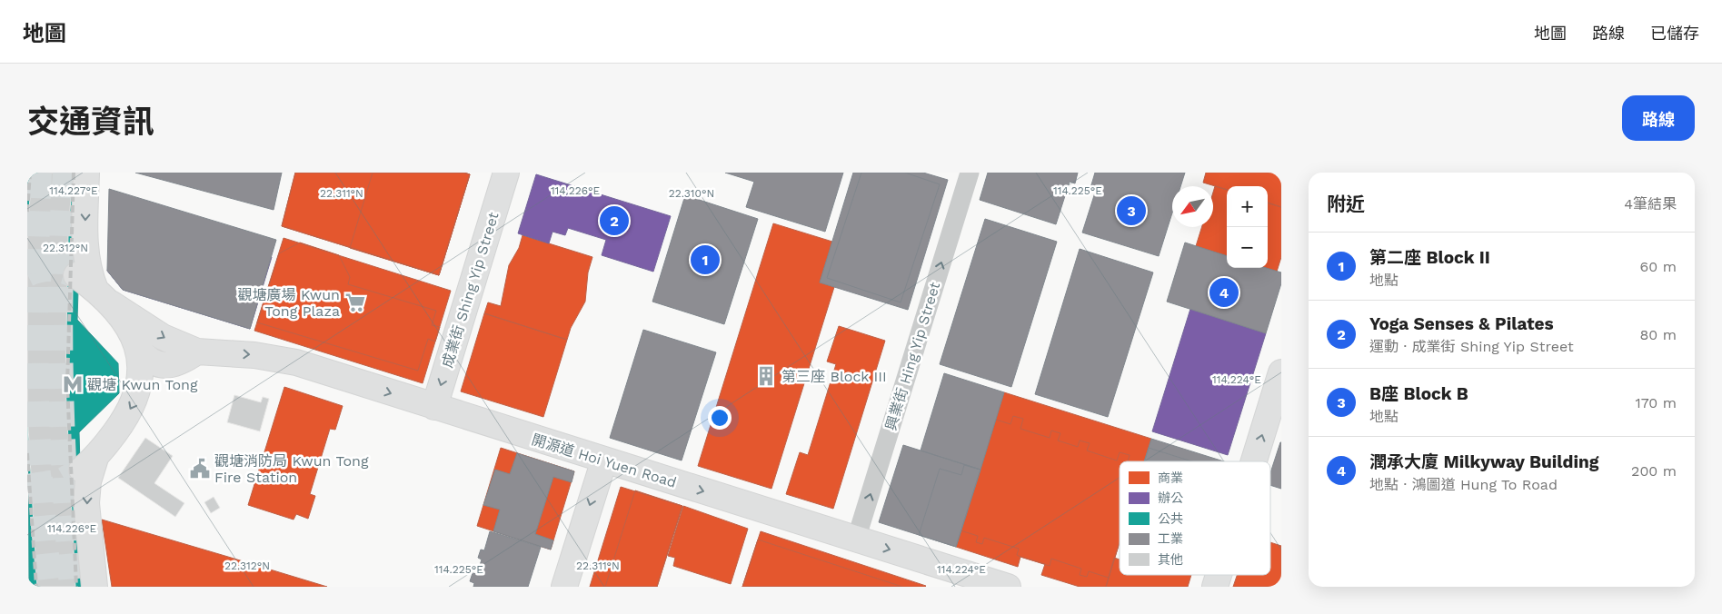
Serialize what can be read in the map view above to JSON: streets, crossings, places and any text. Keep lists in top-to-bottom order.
{
  "streets": {
    "main road": ["成業街 Shing Yip Street", "開源道 Hoi Yuen Road"],
    "street": ["興業街 Hing Yip Street"]
  },
  "crossings": [
    ["成業街 Shing Yip Street", "開源道 Hoi Yuen Road"],
    ["興業街 Hing Yip Street", "開源道 Hoi Yuen Road"]
  ],
  "one_way": ["成業街 Shing Yip Street", "興業街 Hing Yip Street", "開源道 Hoi Yuen Road"],
  "places": {
    "supermarket": ["觀塘廣場 Kwun Tong Plaza"],
    "building": ["第三座 Block III"],
    "metro station": ["觀塘 Kwun Tong"],
    "public building": ["觀塘消防局 Kwun Tong Fire Station"]
  },
  "legend": [
    "商業",
    "辦公",
    "公共",
    "工業",
    "其他"
  ],
  "north": "bottom left",
  "page": {
    "header": "地圖",
    "nav": ["地圖", "路線", "已儲存"],
    "title": "交通資訊",
    "buttons": "路線",
    "heading": ["附近", "4筆結果"],
    "map_buttons": ["+", "−"],
    "pins": [
      "3",
      "2",
      "1",
      "4"
    ],
    "list": [
      {
        "mark": "1",
        "name": "第二座 Block II",
        "note": "地點",
        "value": "60 m"
      },
      {
        "mark": "2",
        "name": "Yoga Senses & Pilates",
        "note": "運動 · 成業街 Shing Yip Street",
        "value": "80 m"
      },
      {
        "mark": "3",
        "name": "B座 Block B",
        "note": "地點",
        "value": "170 m"
      },
      {
        "mark": "4",
        "name": "潤承大廈 Milkyway Building",
        "note": "地點 · 鴻圖道 Hung To Road",
        "value": "200 m"
      }
    ]
  },
  "coordinates": [
    "114.227°E",
    "114.226°E",
    "114.225°E",
    "22.311°N",
    "22.310°N",
    "22.312°N",
    "114.224°E"
  ]
}
